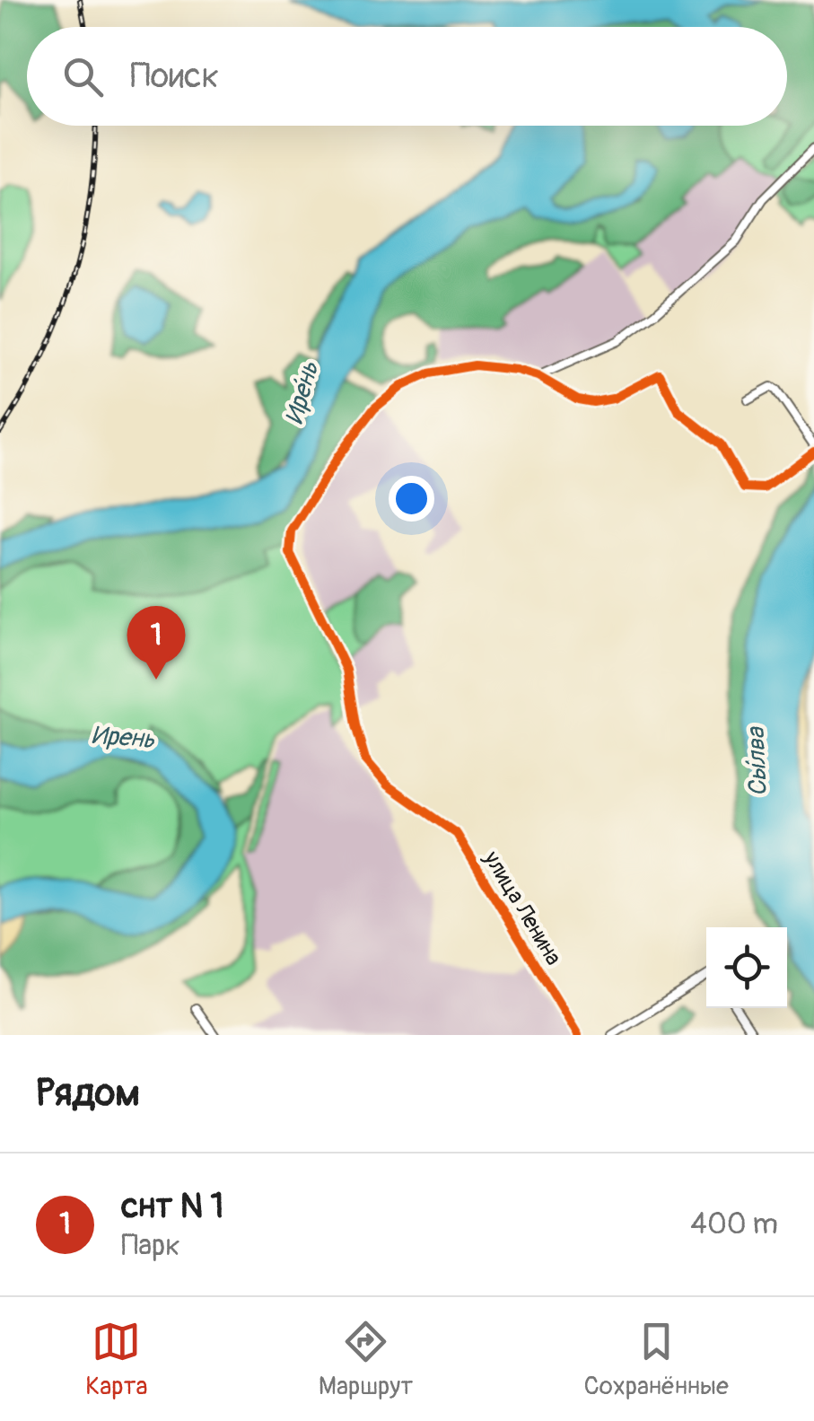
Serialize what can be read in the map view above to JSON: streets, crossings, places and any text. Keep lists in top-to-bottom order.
{
  "streets": {
    "street": ["улица Ленина"]
  },
  "water": ["Ире́нь", "Ирень", "Сы́лва"],
  "page": {
    "search": "Поиск",
    "pins": "1",
    "heading": "Рядом",
    "list": [
      {
        "mark": "1",
        "name": "снт N 1",
        "note": "Парк",
        "value": "400 m"
      }
    ],
    "nav": ["Карта", "Маршрут", "Сохранённые"]
  }
}
